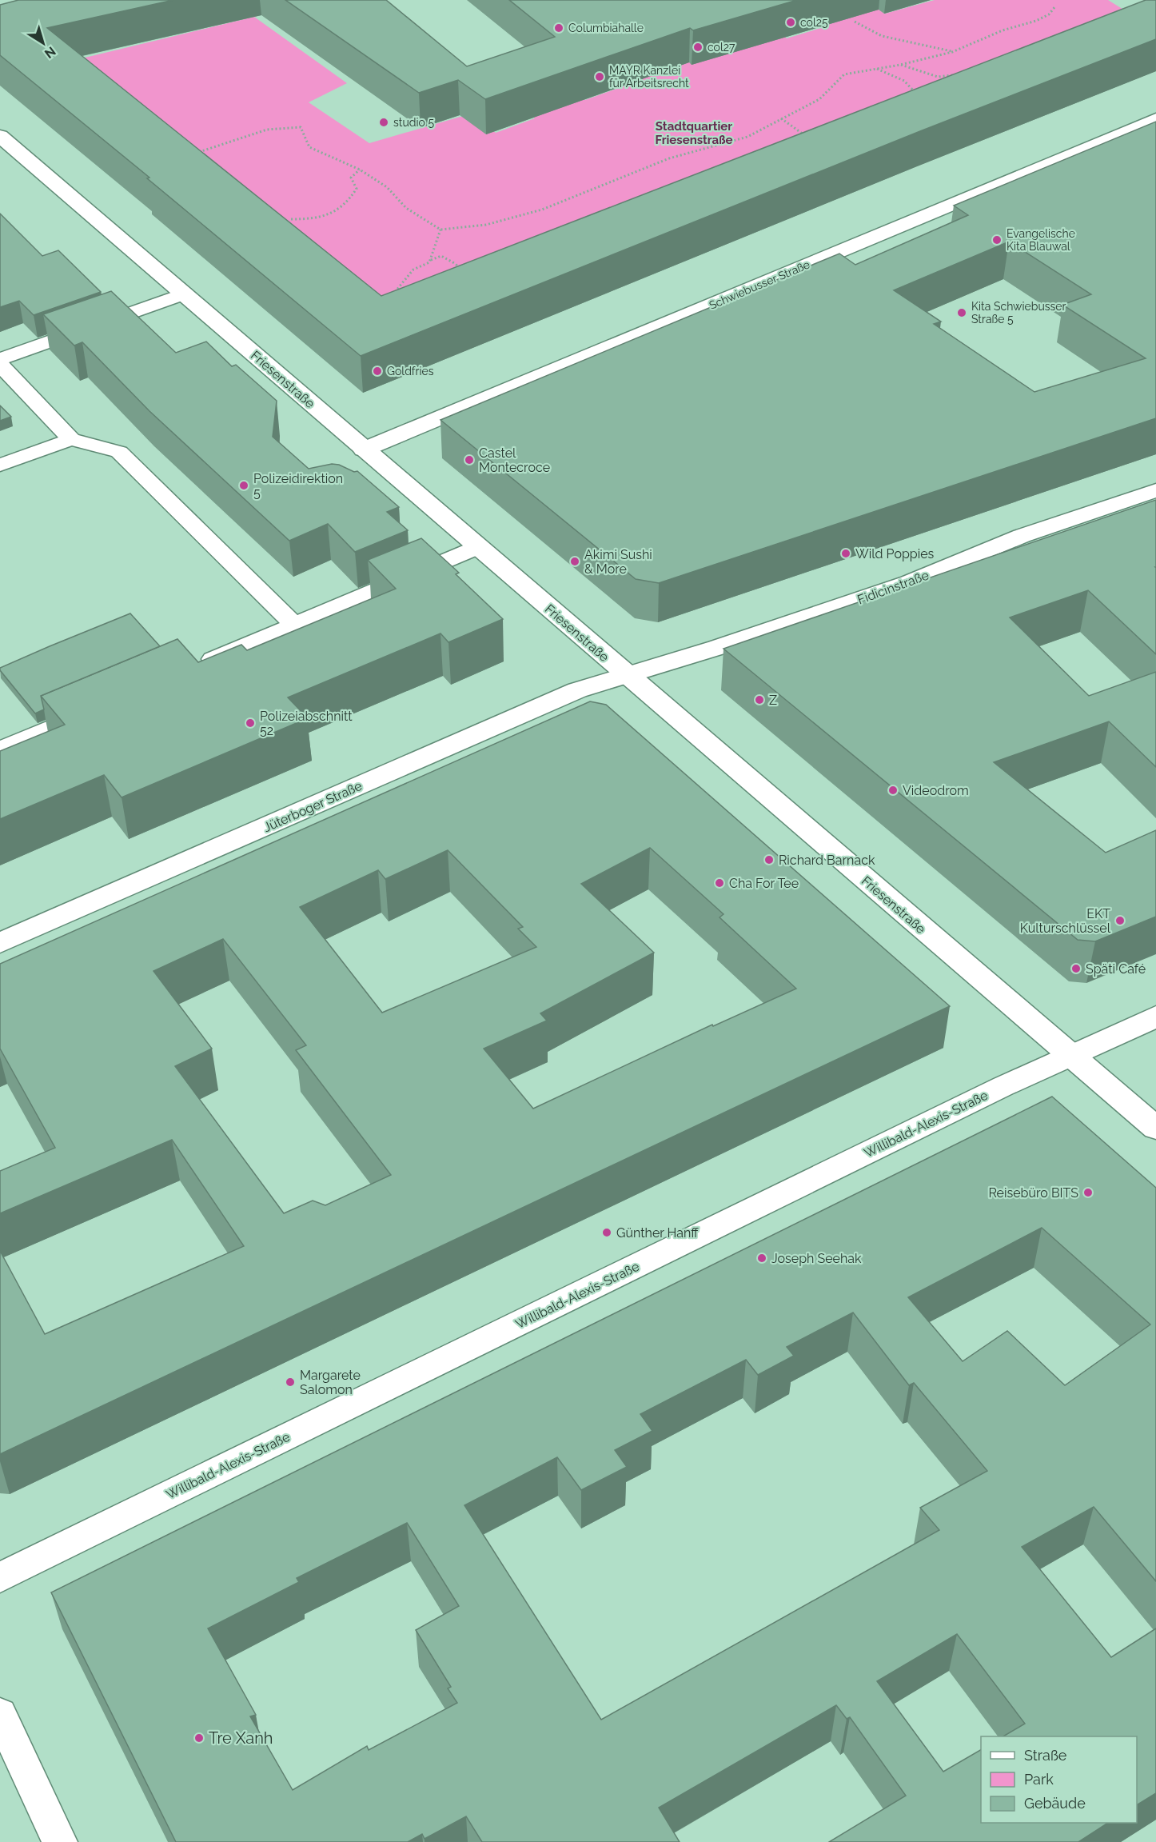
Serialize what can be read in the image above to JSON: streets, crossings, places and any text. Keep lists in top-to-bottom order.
{
  "streets": {
    "street": [
      "Schwiebusser Straße",
      "Friesenstraße",
      "Fidicinstraße",
      "Jüterboger Straße",
      "Willibald-Alexis-Straße"
    ]
  },
  "crossings": [
    ["Schwiebusser Straße", "Friesenstraße"],
    ["Friesenstraße", "Fidicinstraße"],
    ["Friesenstraße", "Jüterboger Straße"],
    ["Friesenstraße", "Willibald-Alexis-Straße"],
    ["Fidicinstraße", "Jüterboger Straße"]
  ],
  "districts": ["Stadtquartier Friesenstraße"],
  "places": [
    "col25",
    "Columbiahalle",
    "col27",
    "MAYR Kanzlei für Arbeitsrecht",
    "studio 5",
    "Evangelische Kita Blauwal",
    "Kita Schwiebusser Straße 5",
    "Goldfries",
    "Castel Montecroce",
    "Polizeidirektion 5",
    "Wild Poppies",
    "Akimi Sushi & More",
    "Z",
    "Polizeiabschnitt 52",
    "Videodrom",
    "Richard Barnack",
    "Cha For Tee",
    "EKT Kulturschlüssel",
    "Späti Café",
    "Reisebüro BITS",
    "Günther Hanff",
    "Joseph Seehak",
    "Margarete Salomon",
    "Tre Xanh"
  ],
  "legend": ["Straße", "Park", "Gebäude"],
  "north": "bottom right"
}
